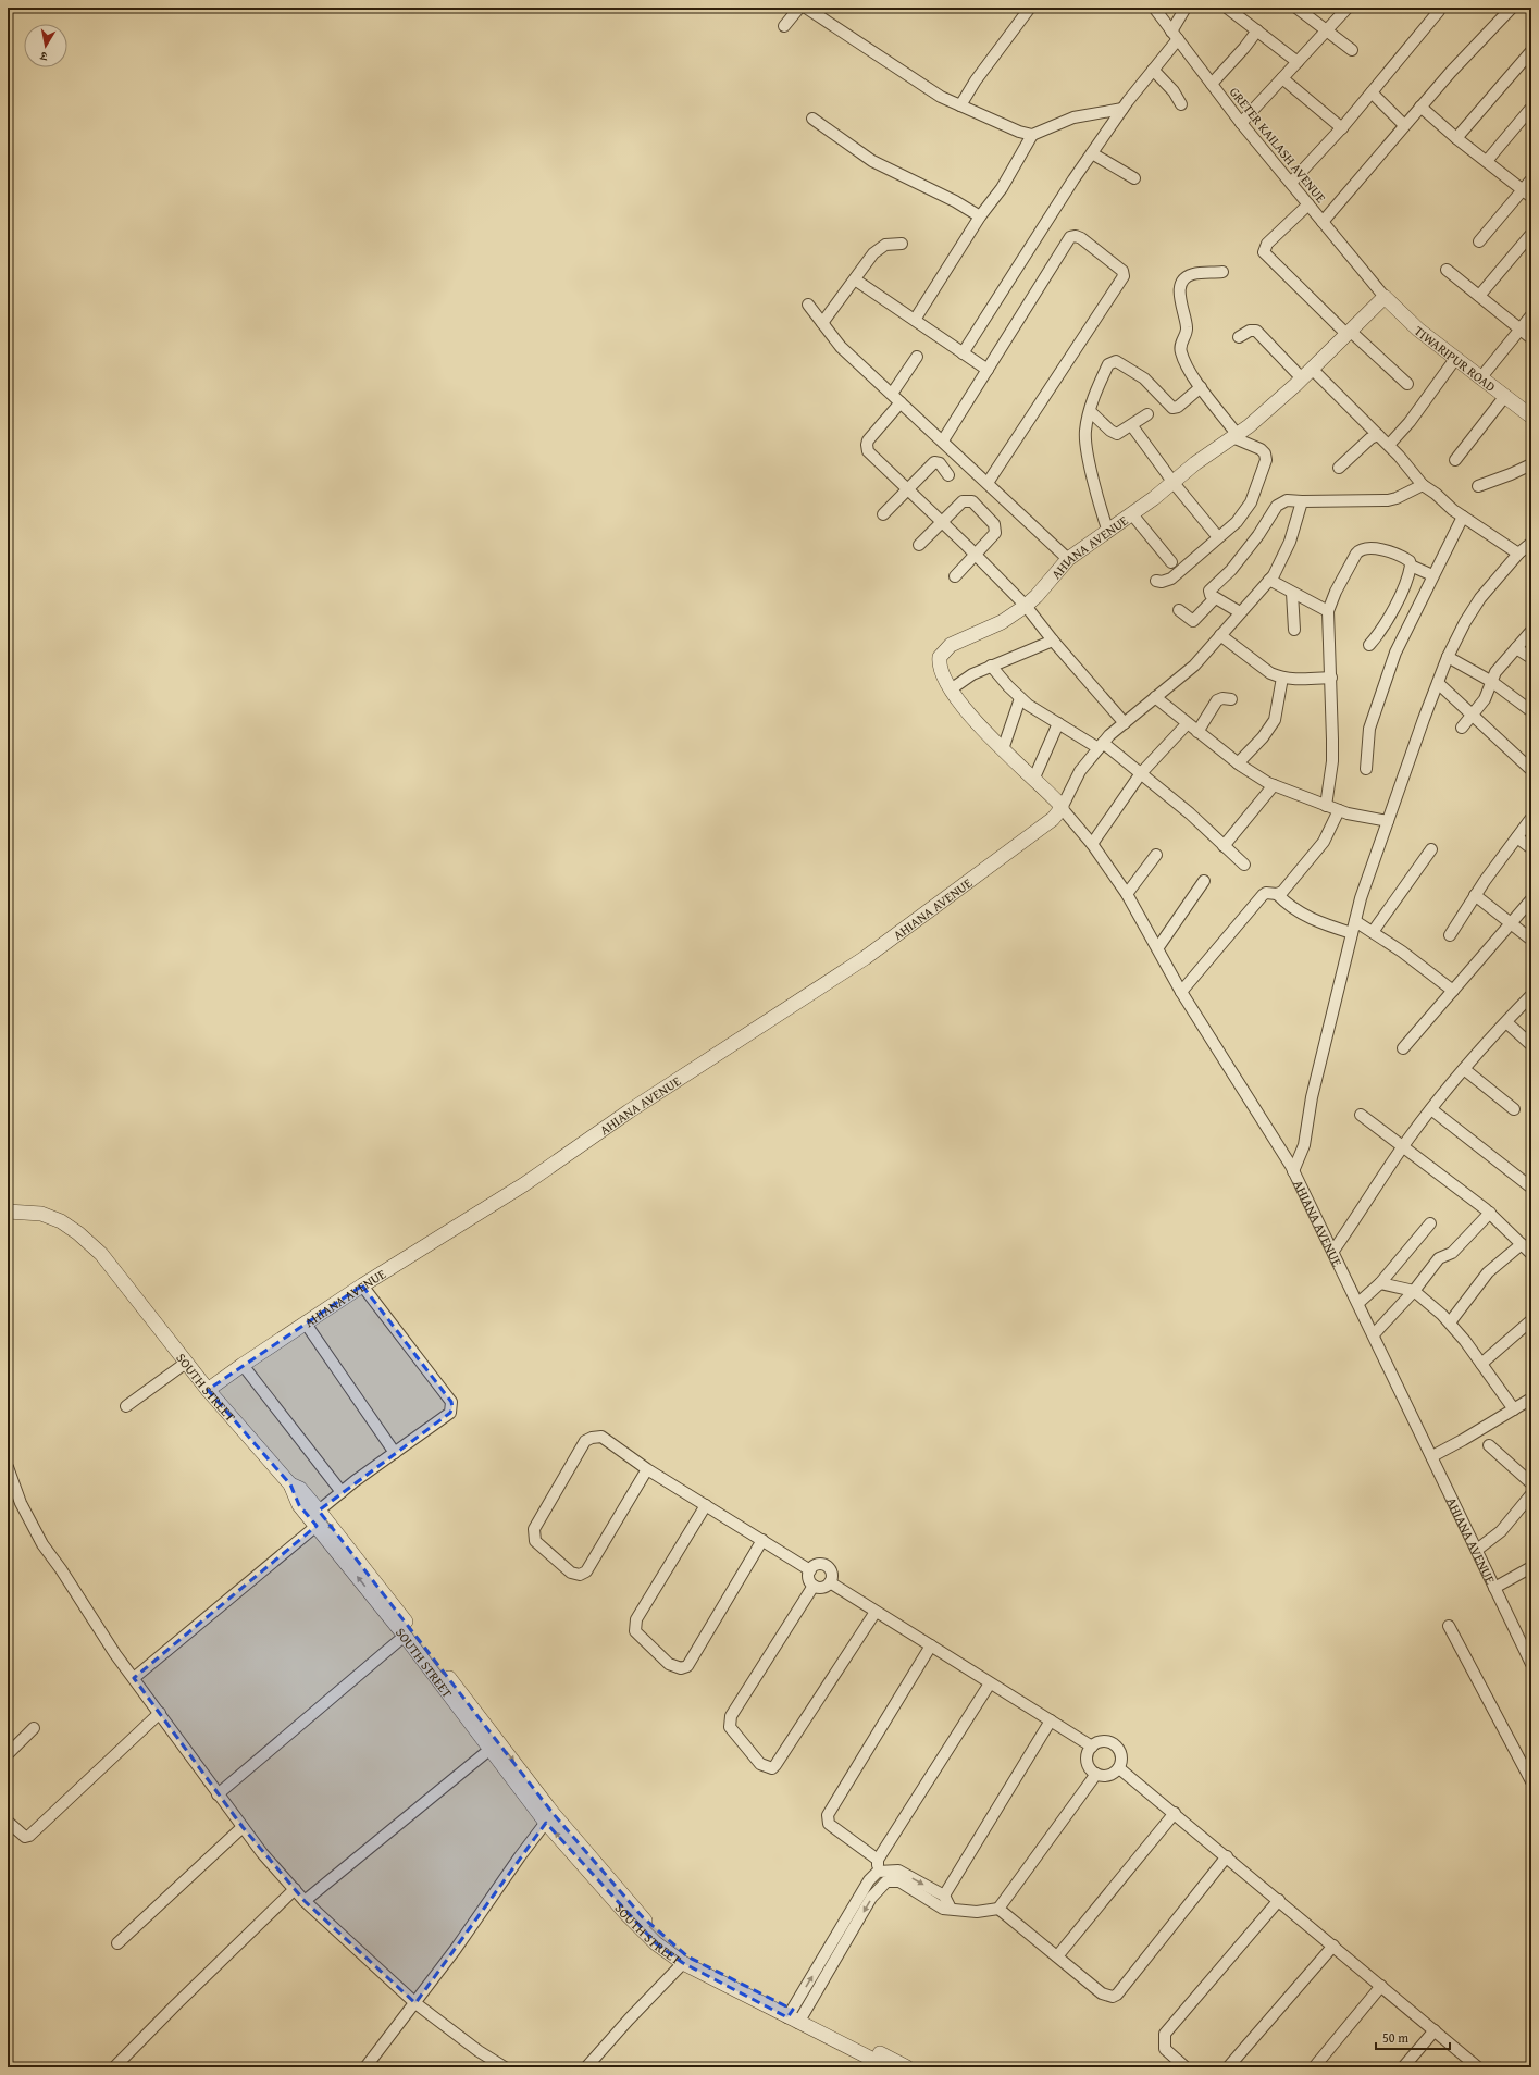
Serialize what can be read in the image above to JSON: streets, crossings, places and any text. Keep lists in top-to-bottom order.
{
  "streets": {
    "street": [
      "GRETER KAILASH AVENUE",
      "TIWARIPUR ROAD",
      "AHIANA AVENUE",
      "SOUTH STREET"
    ]
  },
  "crossings": [
    ["GRETER KAILASH AVENUE", "TIWARIPUR ROAD"],
    ["GRETER KAILASH AVENUE", "AHIANA AVENUE"],
    ["TIWARIPUR ROAD", "AHIANA AVENUE"],
    ["AHIANA AVENUE", "SOUTH STREET"]
  ],
  "scale_bar": "50 m",
  "north": "bottom"
}
